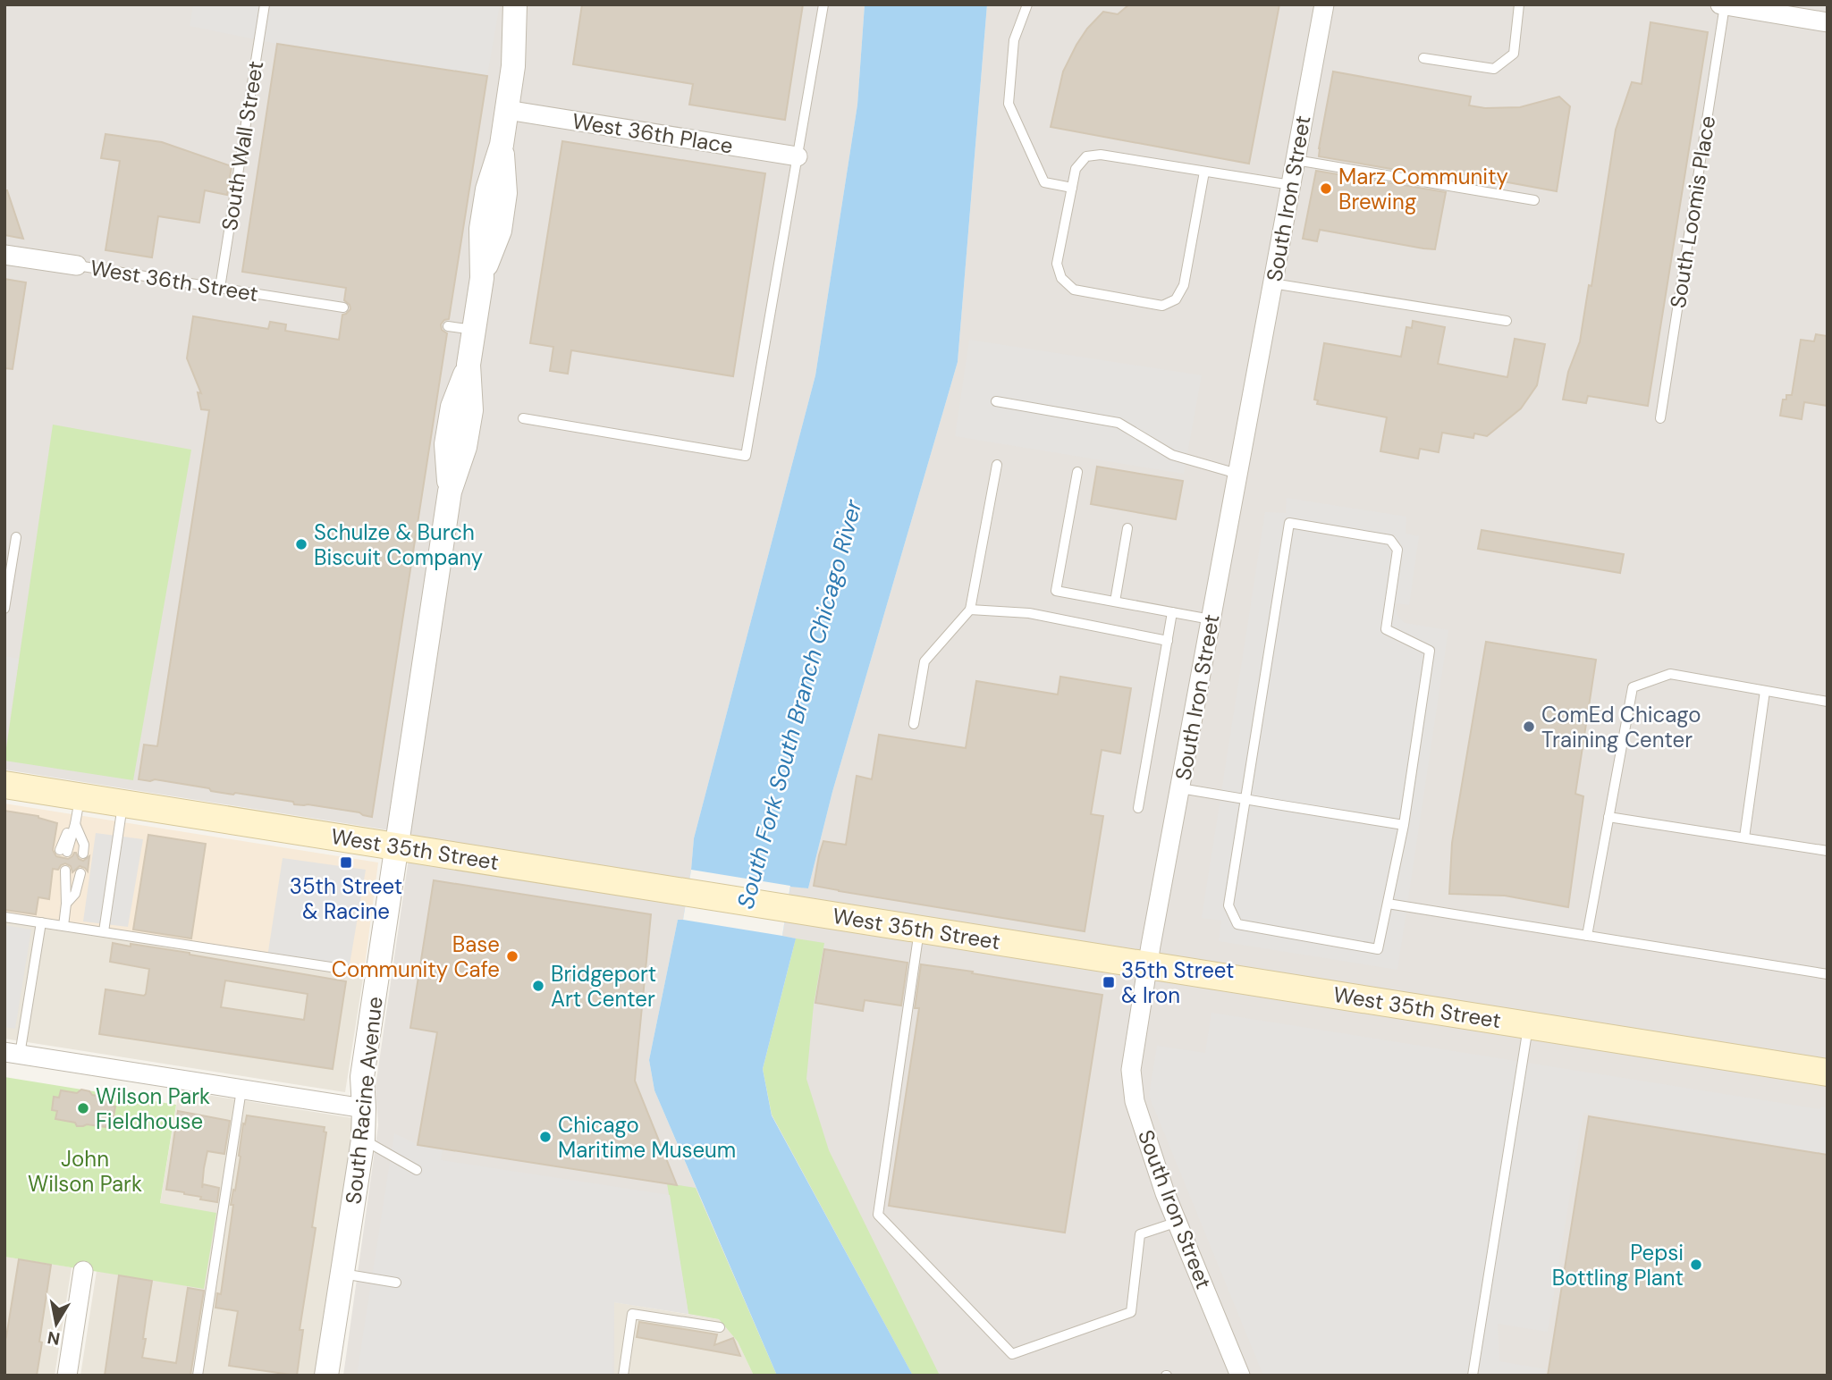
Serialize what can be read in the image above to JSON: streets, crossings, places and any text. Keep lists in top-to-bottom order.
{
  "streets": {
    "main road": ["West 35th Street"],
    "street": [
      "West 36th Place",
      "South Iron Street",
      "West 36th Street",
      "South Racine Avenue"
    ],
    "lane": ["South Wall Street", "South Loomis Place"]
  },
  "crossings": [
    ["West 36th Place", "South Racine Avenue"],
    ["South Wall Street", "West 36th Street"],
    ["South Iron Street", "West 35th Street"],
    ["West 35th Street", "South Racine Avenue"]
  ],
  "water": ["South Fork South Branch Chicago River"],
  "parks": ["John Wilson Park"],
  "places": {
    "other": [
      "Marz Community Brewing",
      "Schulze & Burch Biscuit Company",
      "ComEd Chicago Training Center",
      "Base Community Cafe",
      "Bridgeport Art Center",
      "Wilson Park Fieldhouse",
      "Chicago Maritime Museum",
      "Pepsi Bottling Plant"
    ],
    "transit": ["35th Street & Racine", "35th Street & Iron"]
  },
  "north": "bottom"
}
